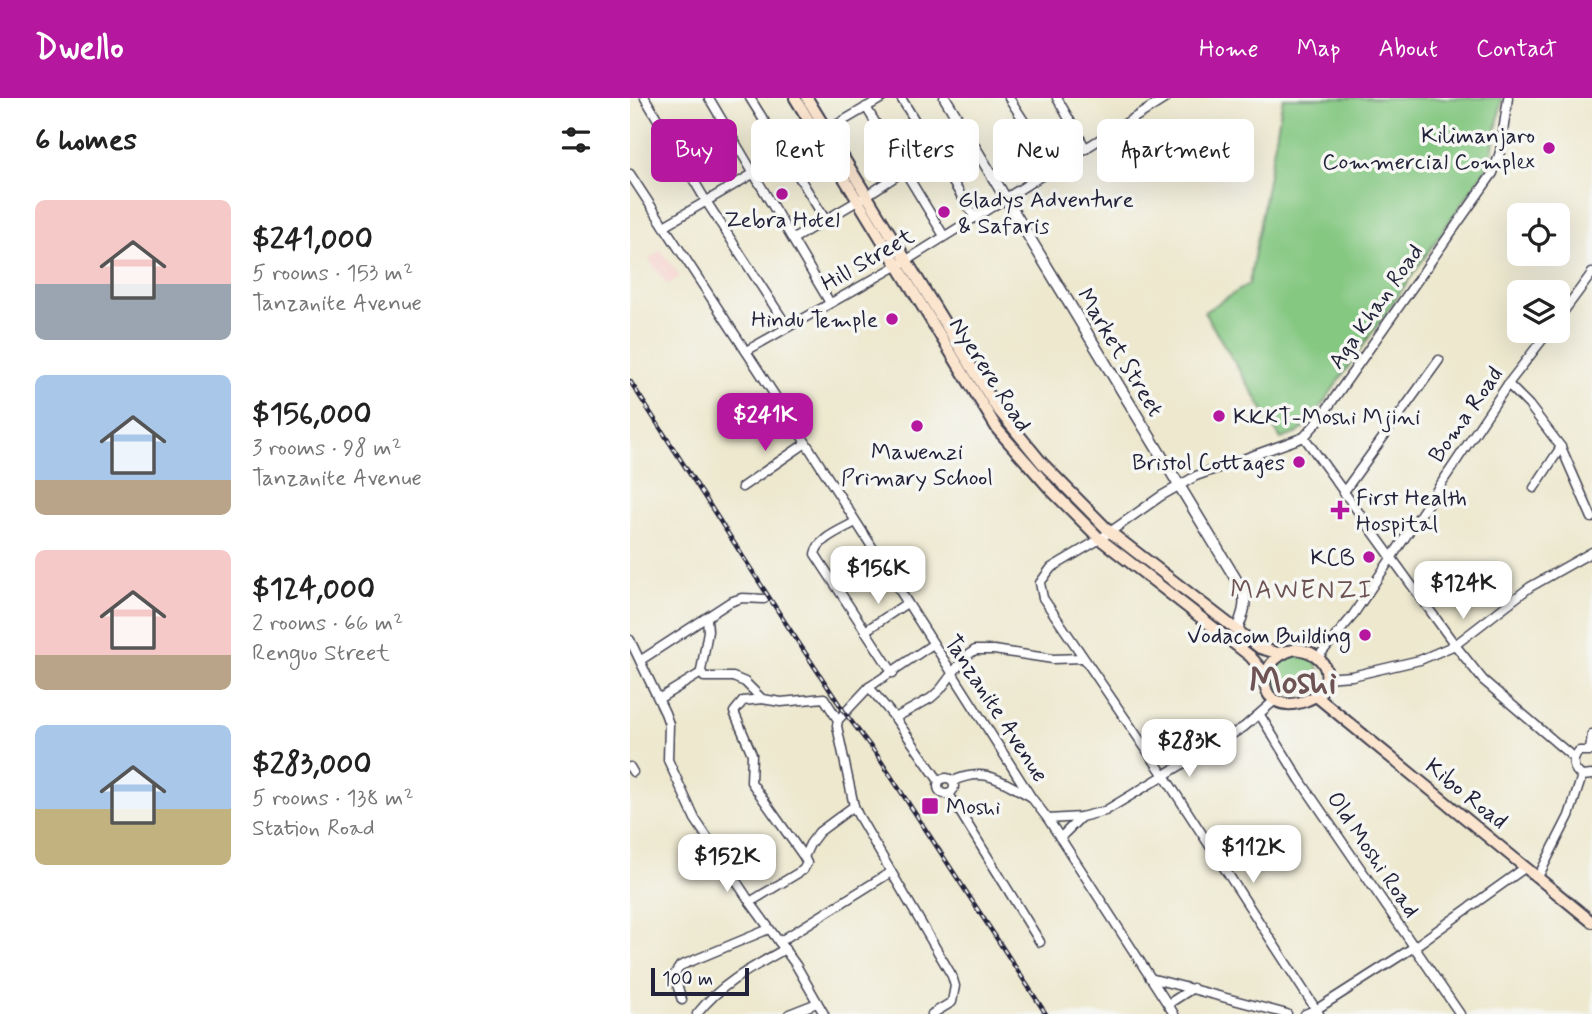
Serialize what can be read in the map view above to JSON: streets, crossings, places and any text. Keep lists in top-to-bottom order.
{
  "streets": {
    "main road": ["Nyerere Road", "Kibo Road"],
    "street": [
      "Hill Street",
      "Aga Khan Road",
      "Market Street",
      "Boma Road",
      "Tanzanite Avenue",
      "Old Moshi Road"
    ]
  },
  "crossings": [
    ["Hill Street", "Market Street"],
    ["Hill Street", "Nyerere Road"],
    ["Hill Street", "Tanzanite Avenue"],
    ["Market Street", "Nyerere Road"],
    ["Nyerere Road", "Boma Road"],
    ["Nyerere Road", "Kibo Road"],
    ["Boma Road", "Kibo Road"]
  ],
  "districts": ["MAWENZI", "Moshi"],
  "places": {
    "other": [
      "Kilimanjaro Commercial Complex",
      "Zebra Hotel",
      "Gladys Adventure & Safaris",
      "Hindu Temple",
      "KKKT-Moshi Mjini",
      "Mawenzi Primary School",
      "Bristol Cottages",
      "KCB",
      "Vodacom Building"
    ],
    "health": ["First Health Hospital"],
    "transit": ["Moshi"]
  },
  "scale_bar": "100 m",
  "page": {
    "header": "Dwello",
    "nav": [
      "Home",
      "Map",
      "About",
      "Contact"
    ],
    "heading": "6 homes",
    "chip": [
      "Buy",
      "Rent",
      "Filters",
      "New",
      "Apartment"
    ],
    "list": [
      {
        "name": "$241,000",
        "note": "5 rooms · 153 m² · Tanzanite Avenue"
      },
      {
        "name": "$156,000",
        "note": "3 rooms · 98 m² · Tanzanite Avenue"
      },
      {
        "name": "$124,000",
        "note": "2 rooms · 66 m² · Renguo Street"
      },
      {
        "name": "$283,000",
        "note": "5 rooms · 138 m² · Station Road"
      }
    ],
    "price": [
      "$241K",
      "$156K",
      "$124K",
      "$283K",
      "$112K",
      "$152K"
    ],
    "scale": "100 m"
  }
}
